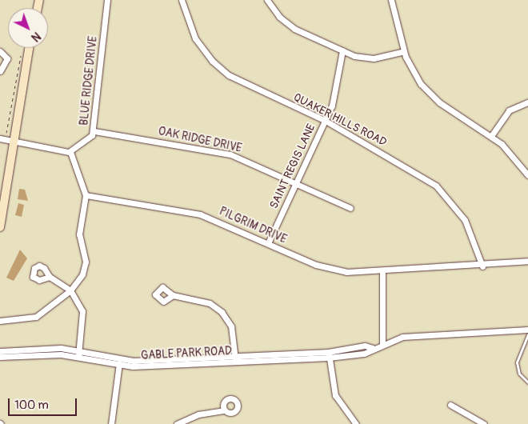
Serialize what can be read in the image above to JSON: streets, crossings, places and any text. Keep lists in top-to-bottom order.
{
  "streets": {
    "street": [
      "BLUE RIDGE DRIVE",
      "QUAKER HILLS ROAD",
      "OAK RIDGE DRIVE",
      "SAINT REGIS LANE",
      "PILGRIM DRIVE",
      "GABLE PARK ROAD"
    ]
  },
  "crossings": [
    ["BLUE RIDGE DRIVE", "OAK RIDGE DRIVE"],
    ["QUAKER HILLS ROAD", "SAINT REGIS LANE"],
    ["QUAKER HILLS ROAD", "PILGRIM DRIVE"],
    ["OAK RIDGE DRIVE", "SAINT REGIS LANE"],
    ["SAINT REGIS LANE", "PILGRIM DRIVE"]
  ],
  "scale_bar": "100 m",
  "north": "bottom right"
}
